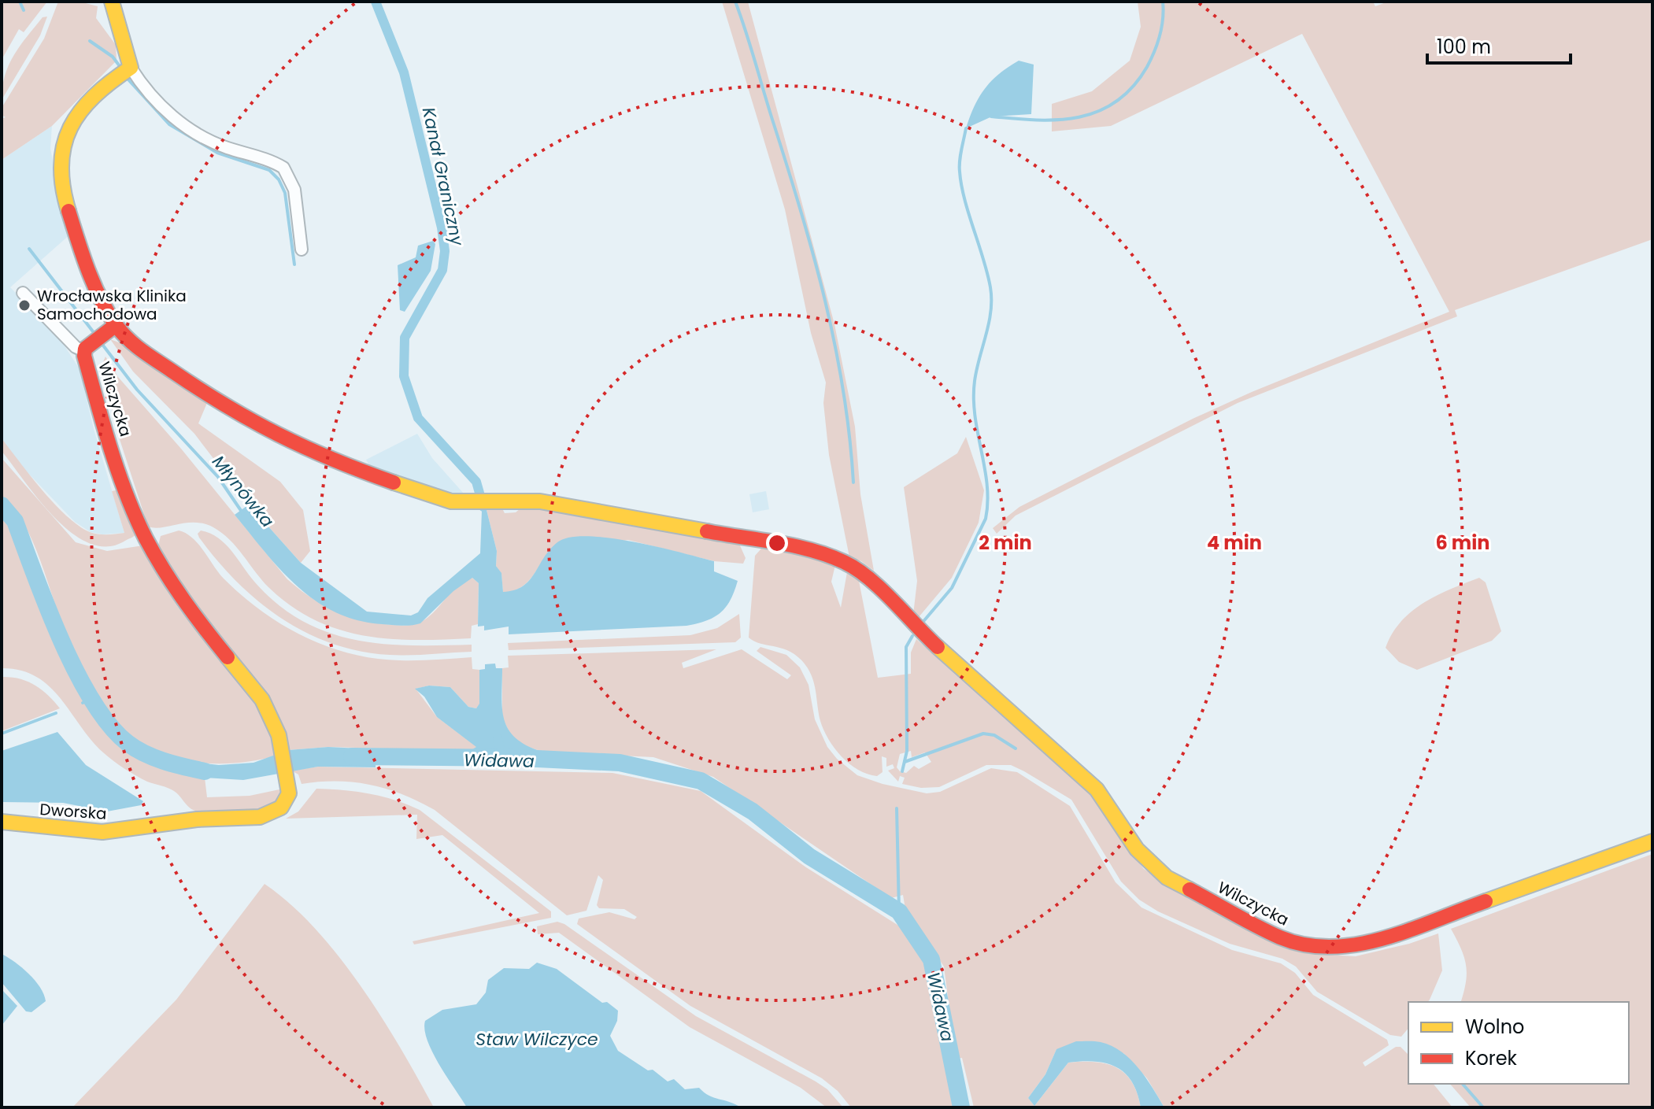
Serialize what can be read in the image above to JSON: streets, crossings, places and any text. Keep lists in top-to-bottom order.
{
  "streets": {
    "street": ["Wilczycka", "Dworska"]
  },
  "crossings": [
    ["Wilczycka", "Dworska"]
  ],
  "water": [
    "Kanał Graniczny",
    "Młynówka",
    "Widawa",
    "Staw Wilczyce"
  ],
  "places": ["Wrocławska Klinika Samochodowa"],
  "legend": ["Wolno", "Korek"],
  "scale_bar": "100 m",
  "rings": ["2 min", "4 min", "6 min"]
}
